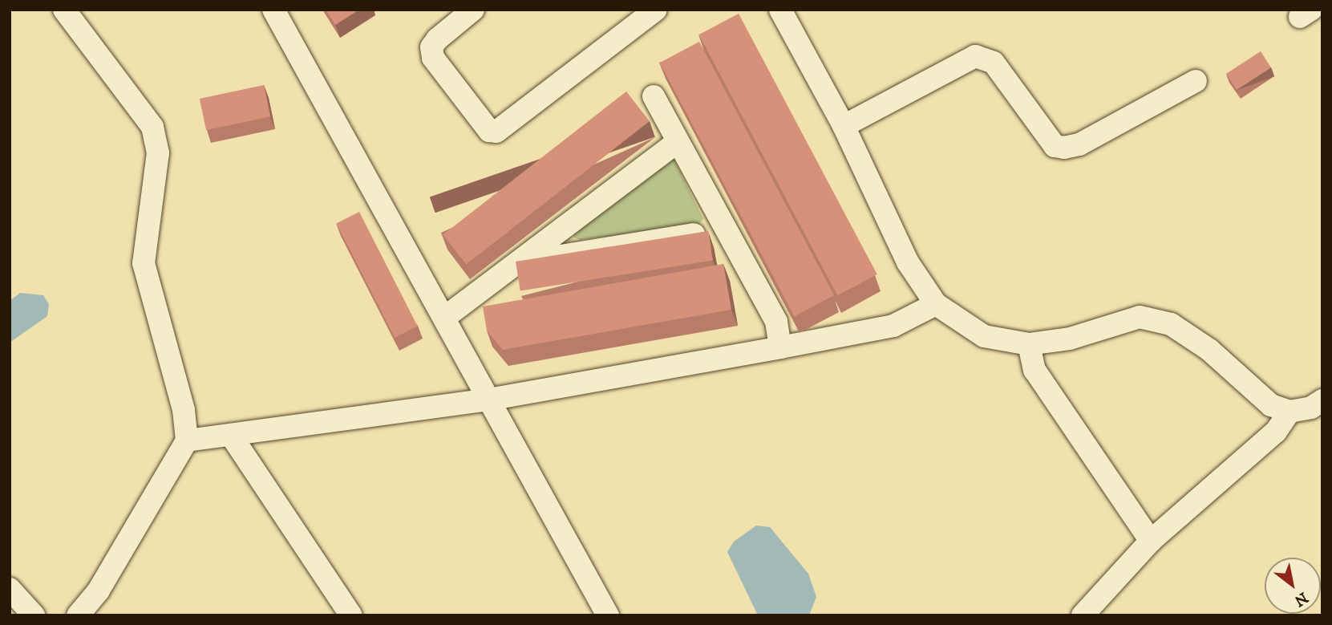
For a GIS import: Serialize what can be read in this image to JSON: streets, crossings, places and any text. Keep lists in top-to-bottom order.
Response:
{
  "north": "bottom right"
}
